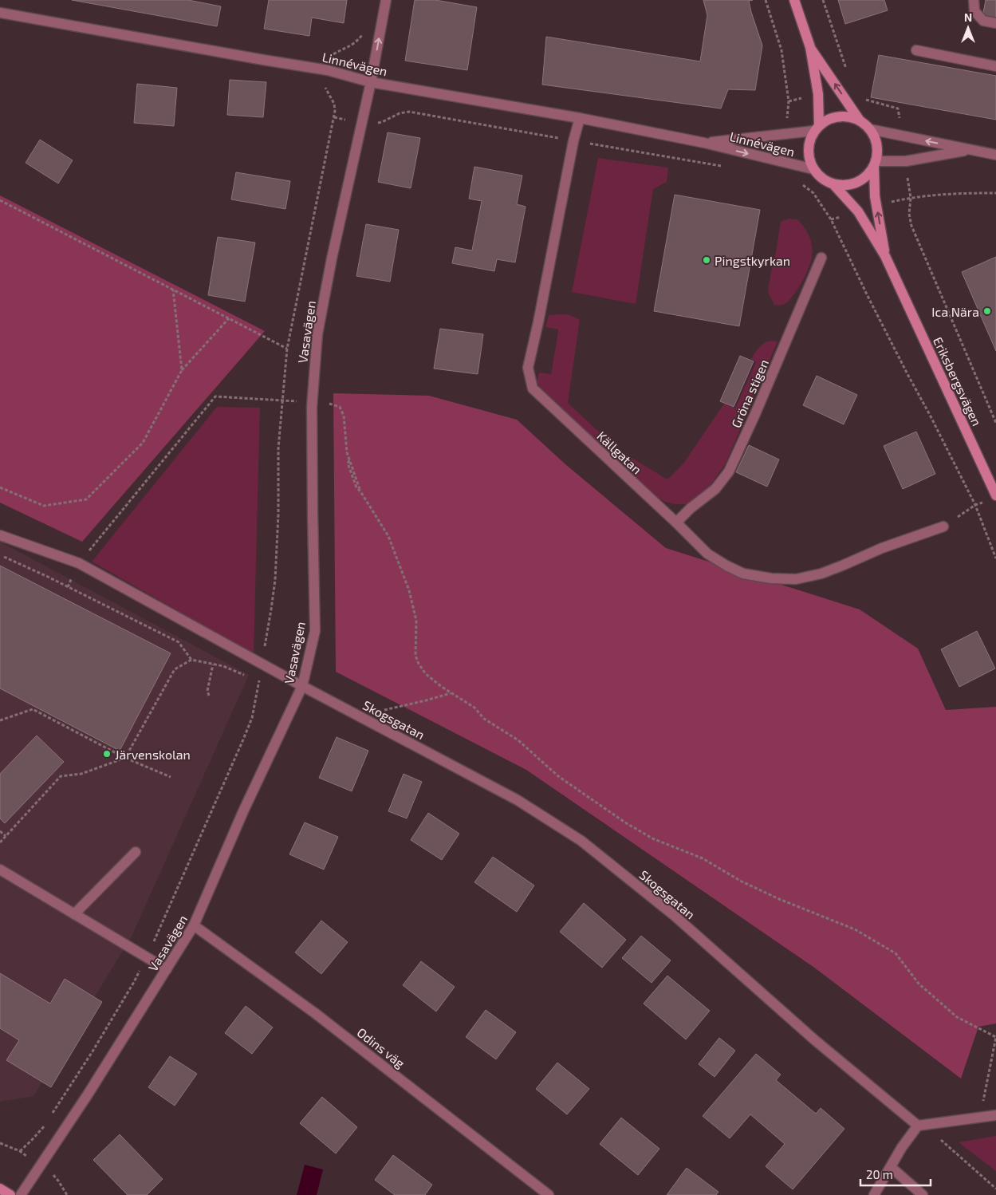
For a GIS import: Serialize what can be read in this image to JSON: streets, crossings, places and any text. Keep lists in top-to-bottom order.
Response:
{
  "streets": {
    "main road": ["Eriksbergsvägen"],
    "street": [
      "Linnévägen",
      "Vasavägen",
      "Gröna stigen",
      "Källgatan",
      "Skogsgatan",
      "Odins väg"
    ]
  },
  "crossings": [
    ["Linnévägen", "Vasavägen"],
    ["Linnévägen", "Eriksbergsvägen"],
    ["Linnévägen", "Källgatan"],
    ["Vasavägen", "Skogsgatan"],
    ["Vasavägen", "Odins väg"],
    ["Gröna stigen", "Källgatan"]
  ],
  "places": ["Pingstkyrkan", "Ica Nära", "Järvenskolan"],
  "scale_bar": "20 m",
  "north": "top"
}
